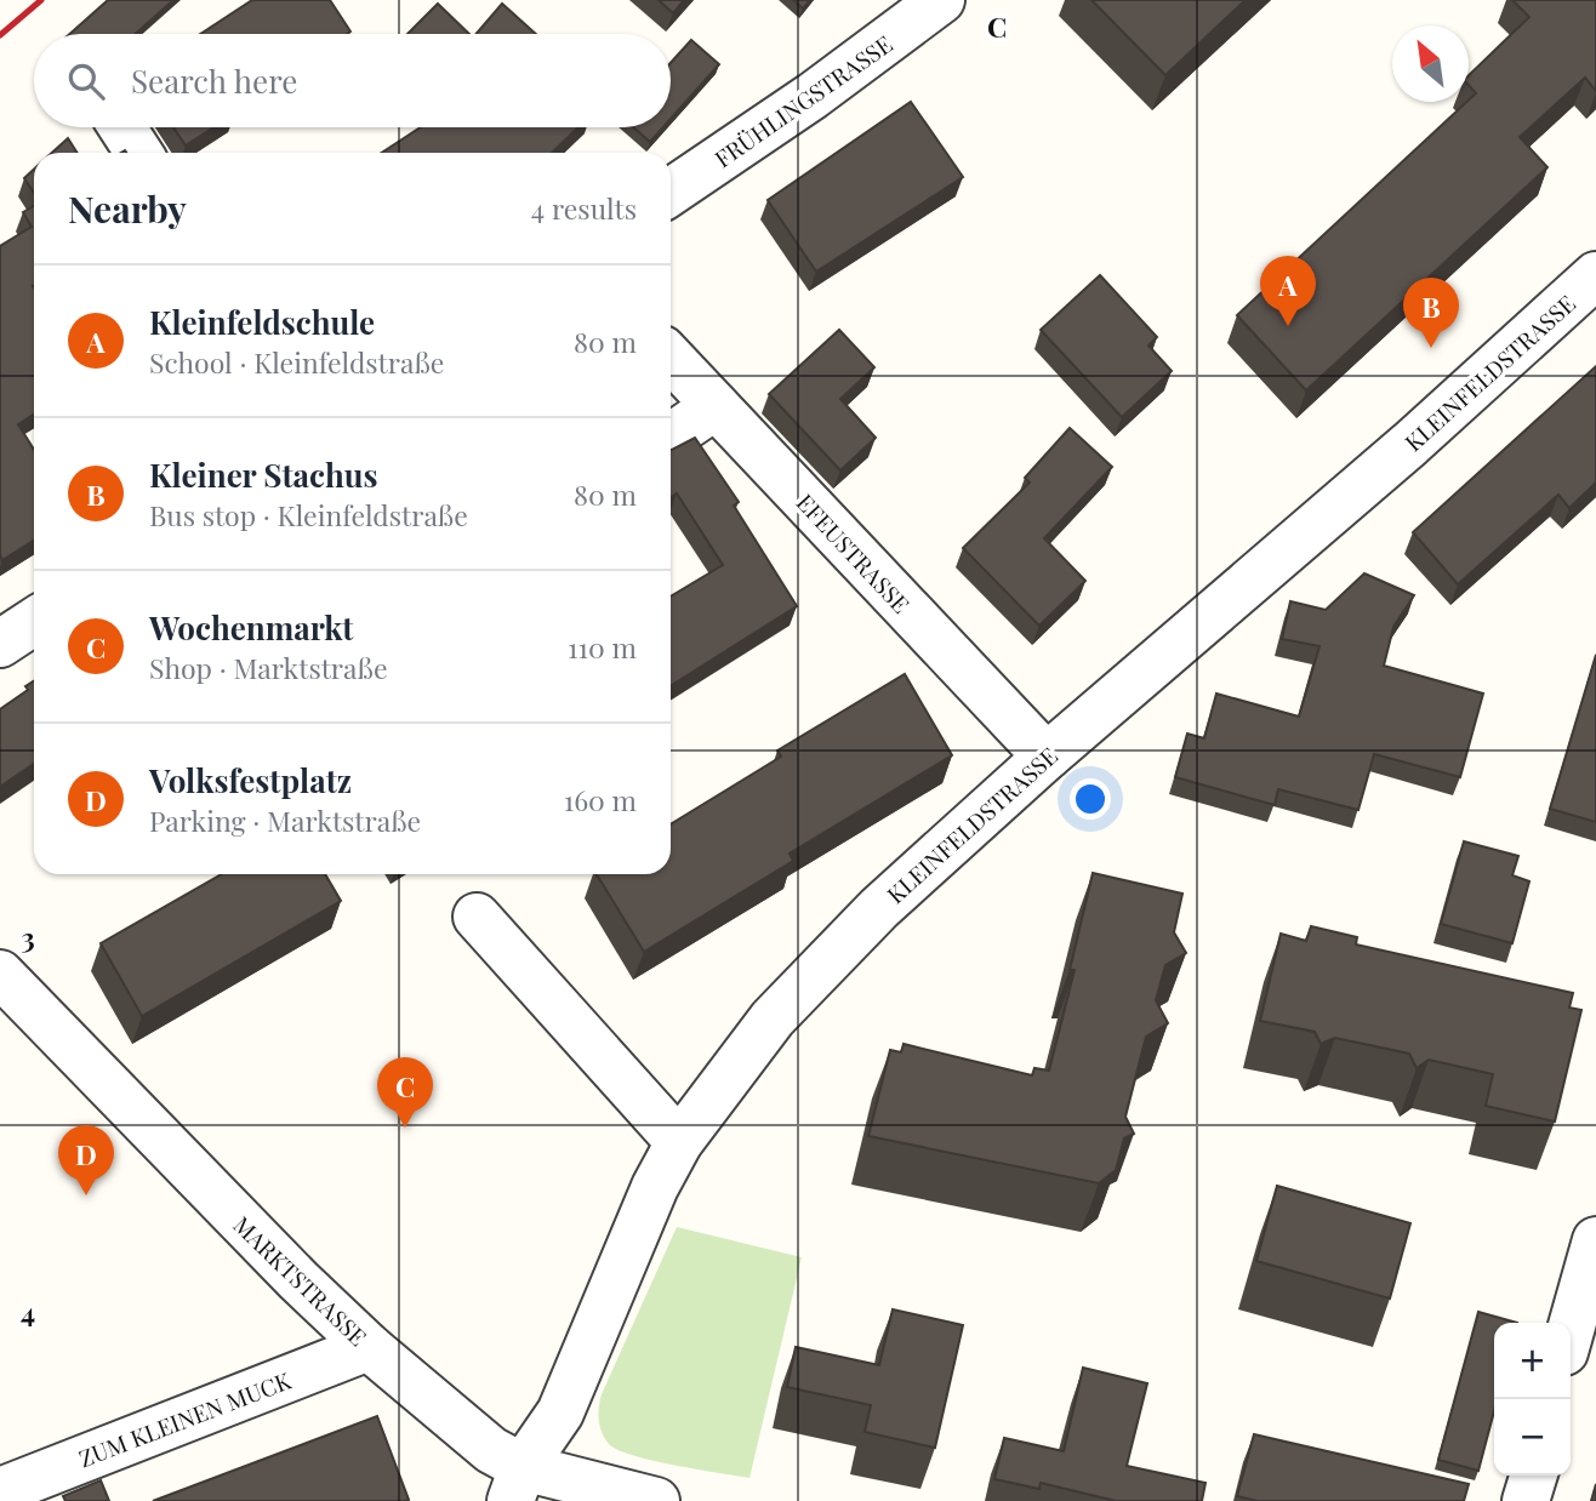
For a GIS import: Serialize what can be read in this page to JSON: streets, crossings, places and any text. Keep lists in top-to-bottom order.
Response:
{
  "streets": {
    "street": [
      "FRÜHLINGSTRASSE",
      "KLEINFELDSTRASSE",
      "EFEUSTRASSE",
      "MARKTSTRASSE",
      "ZUM KLEINEN MUCK"
    ]
  },
  "crossings": [
    ["KLEINFELDSTRASSE", "EFEUSTRASSE"],
    ["KLEINFELDSTRASSE", "MARKTSTRASSE"],
    ["MARKTSTRASSE", "ZUM KLEINEN MUCK"]
  ],
  "north": "top left",
  "page": {
    "search": "Search here",
    "heading": ["Nearby", "4 results"],
    "pins": [
      "A",
      "B",
      "C",
      "D"
    ],
    "list": [
      {
        "mark": "A",
        "name": "Kleinfeldschule",
        "note": "School · Kleinfeldstraße",
        "value": "80 m"
      },
      {
        "mark": "B",
        "name": "Kleiner Stachus",
        "note": "Bus stop · Kleinfeldstraße",
        "value": "80 m"
      },
      {
        "mark": "C",
        "name": "Wochenmarkt",
        "note": "Shop · Marktstraße",
        "value": "110 m"
      },
      {
        "mark": "D",
        "name": "Volksfestplatz",
        "note": "Parking · Marktstraße",
        "value": "160 m"
      }
    ],
    "map_buttons": ["+", "−"]
  },
  "grid": {
    "columns": ["C"],
    "rows": ["3", "4"]
  }
}
